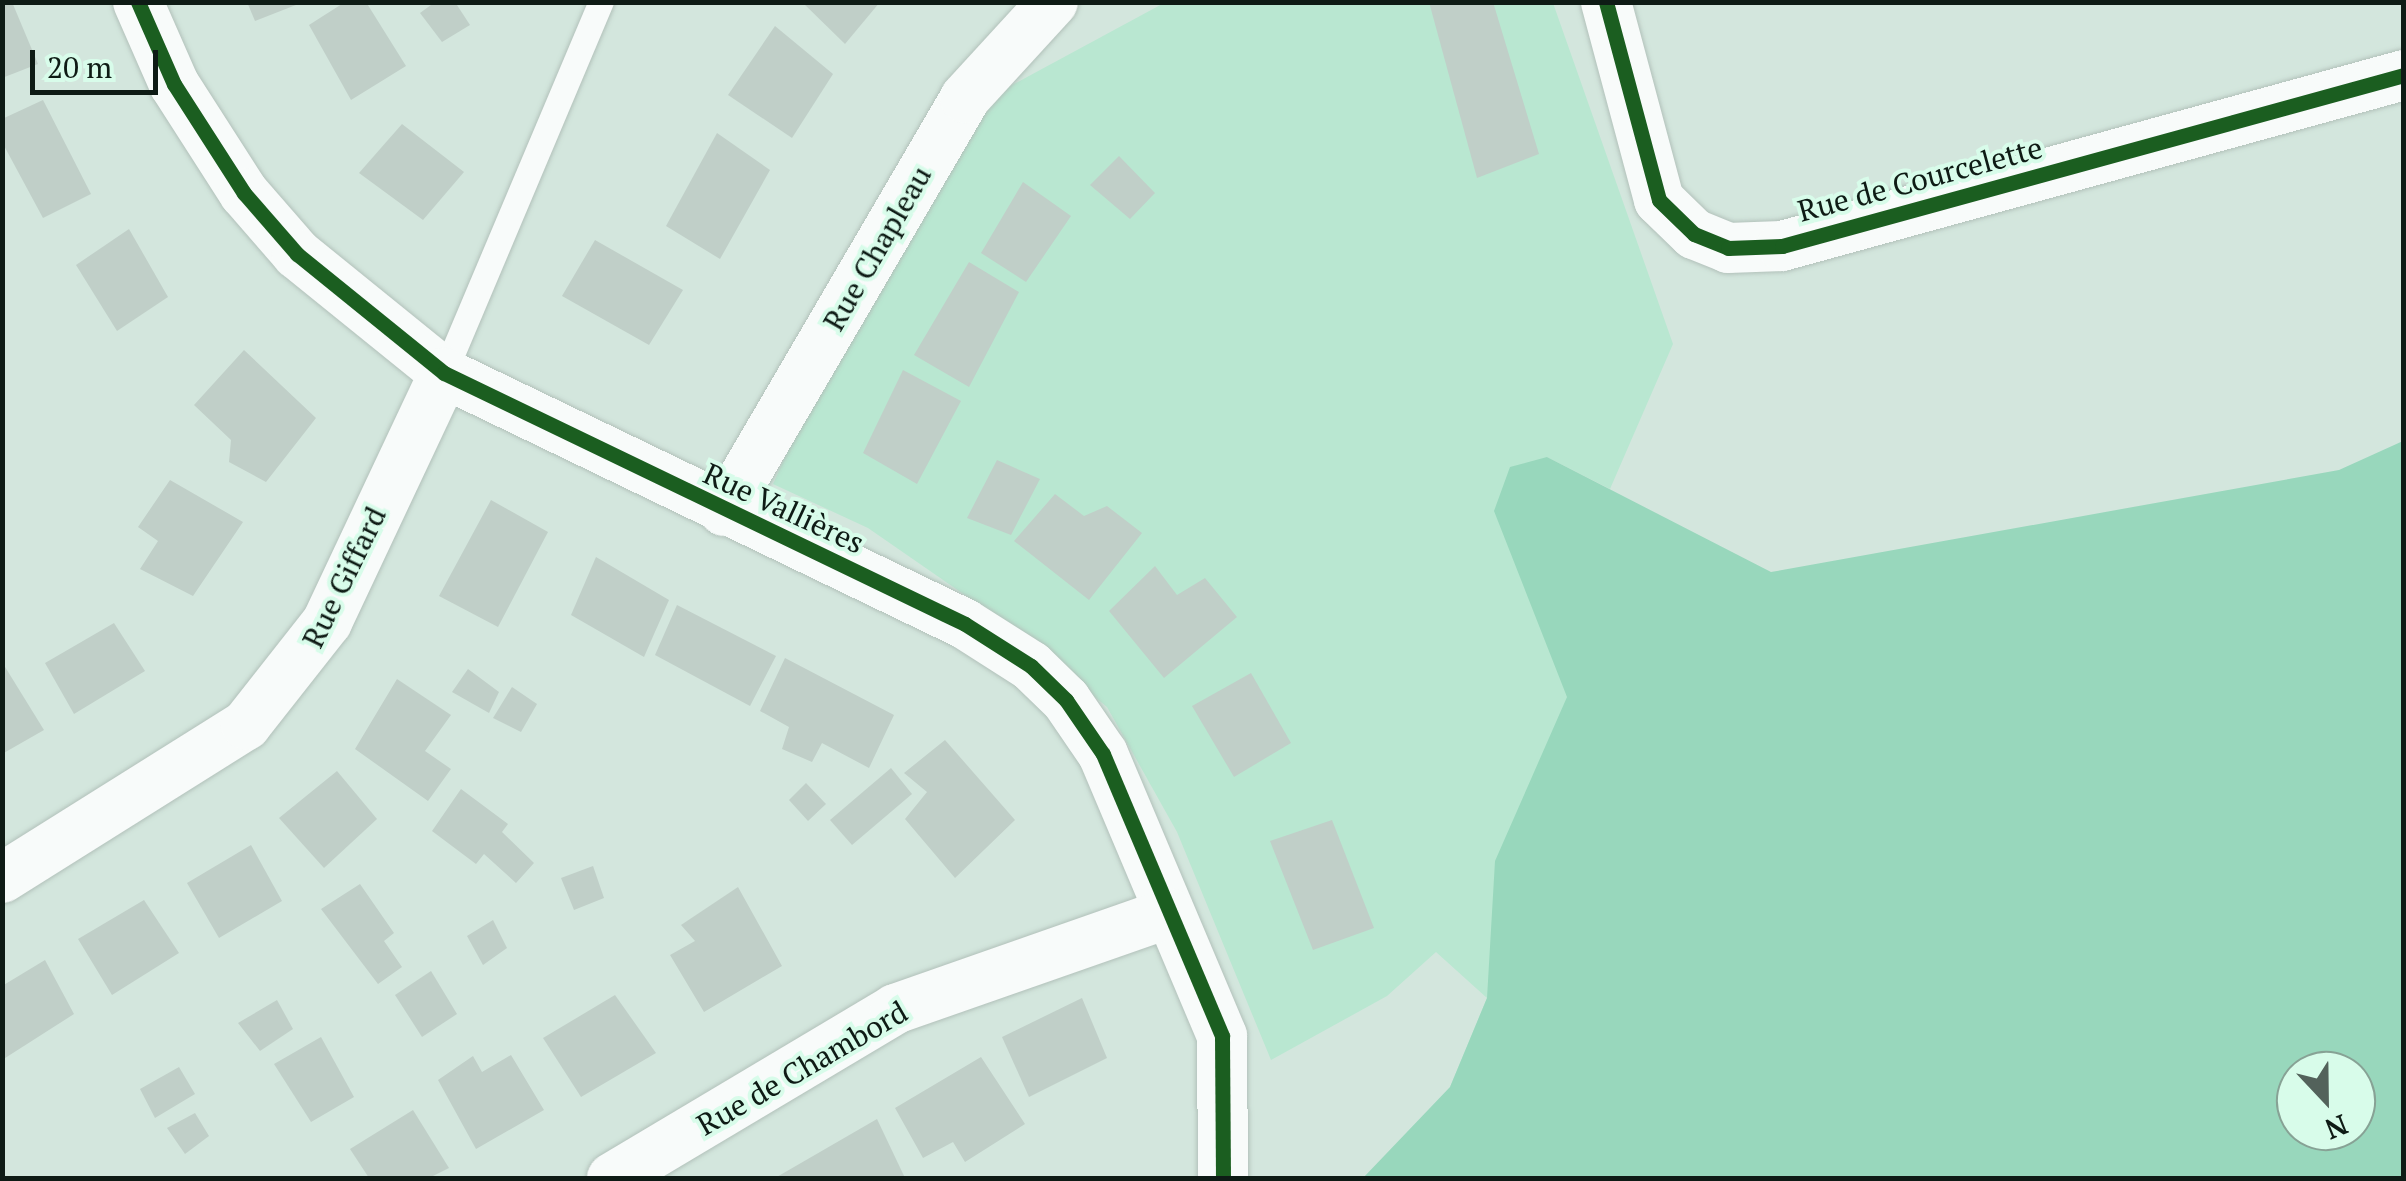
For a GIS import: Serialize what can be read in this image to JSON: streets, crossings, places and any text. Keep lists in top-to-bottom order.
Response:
{
  "streets": {
    "street": [
      "Rue de Courcelette",
      "Rue Chapleau",
      "Rue Vallières",
      "Rue Giffard",
      "Rue de Chambord"
    ]
  },
  "crossings": [
    ["Rue Chapleau", "Rue Vallières"],
    ["Rue Vallières", "Rue Giffard"],
    ["Rue Vallières", "Rue de Chambord"]
  ],
  "scale_bar": "20 m",
  "north": "bottom"
}
